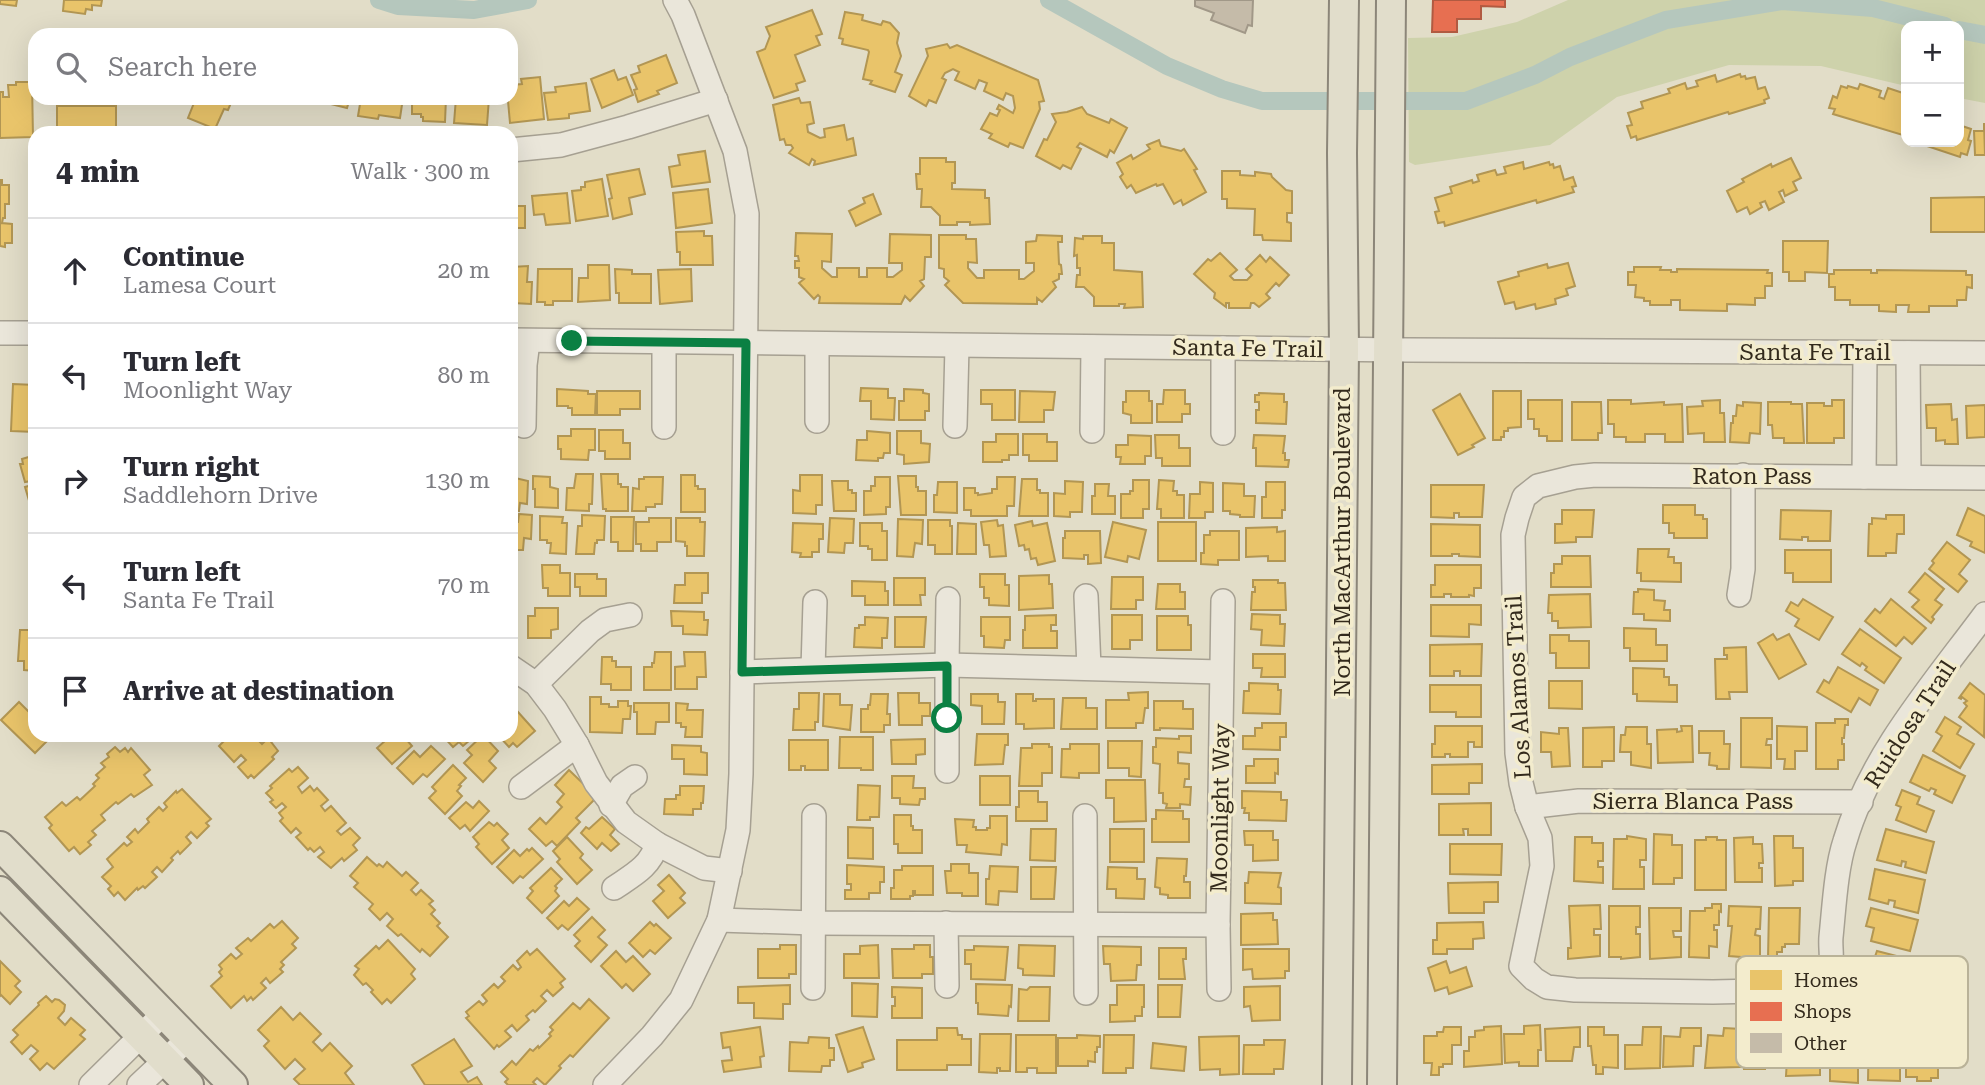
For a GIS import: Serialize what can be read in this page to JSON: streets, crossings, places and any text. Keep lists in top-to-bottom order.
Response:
{
  "streets": {
    "main road": ["North MacArthur Boulevard"],
    "street": [
      "Santa Fe Trail",
      "Raton Pass",
      "Los Alamos Trail",
      "Ruidosa Trail",
      "Sierra Blanca Pass",
      "Moonlight Way"
    ]
  },
  "crossings": [
    ["Santa Fe Trail", "North MacArthur Boulevard"],
    ["Raton Pass", "Los Alamos Trail"],
    ["Los Alamos Trail", "Ruidosa Trail"],
    ["Los Alamos Trail", "Sierra Blanca Pass"],
    ["Ruidosa Trail", "Sierra Blanca Pass"]
  ],
  "legend": ["Homes", "Shops", "Other"],
  "page": {
    "map_buttons": ["+", "−"],
    "search": "Search here",
    "heading": ["4 min", "Walk · 300 m"],
    "list": [
      ["Continue", "Lamesa Court", "20 m"],
      ["Turn left", "Moonlight Way", "80 m"],
      ["Turn right", "Saddlehorn Drive", "130 m"],
      ["Turn left", "Santa Fe Trail", "70 m"],
      "Arrive at destination"
    ]
  }
}
